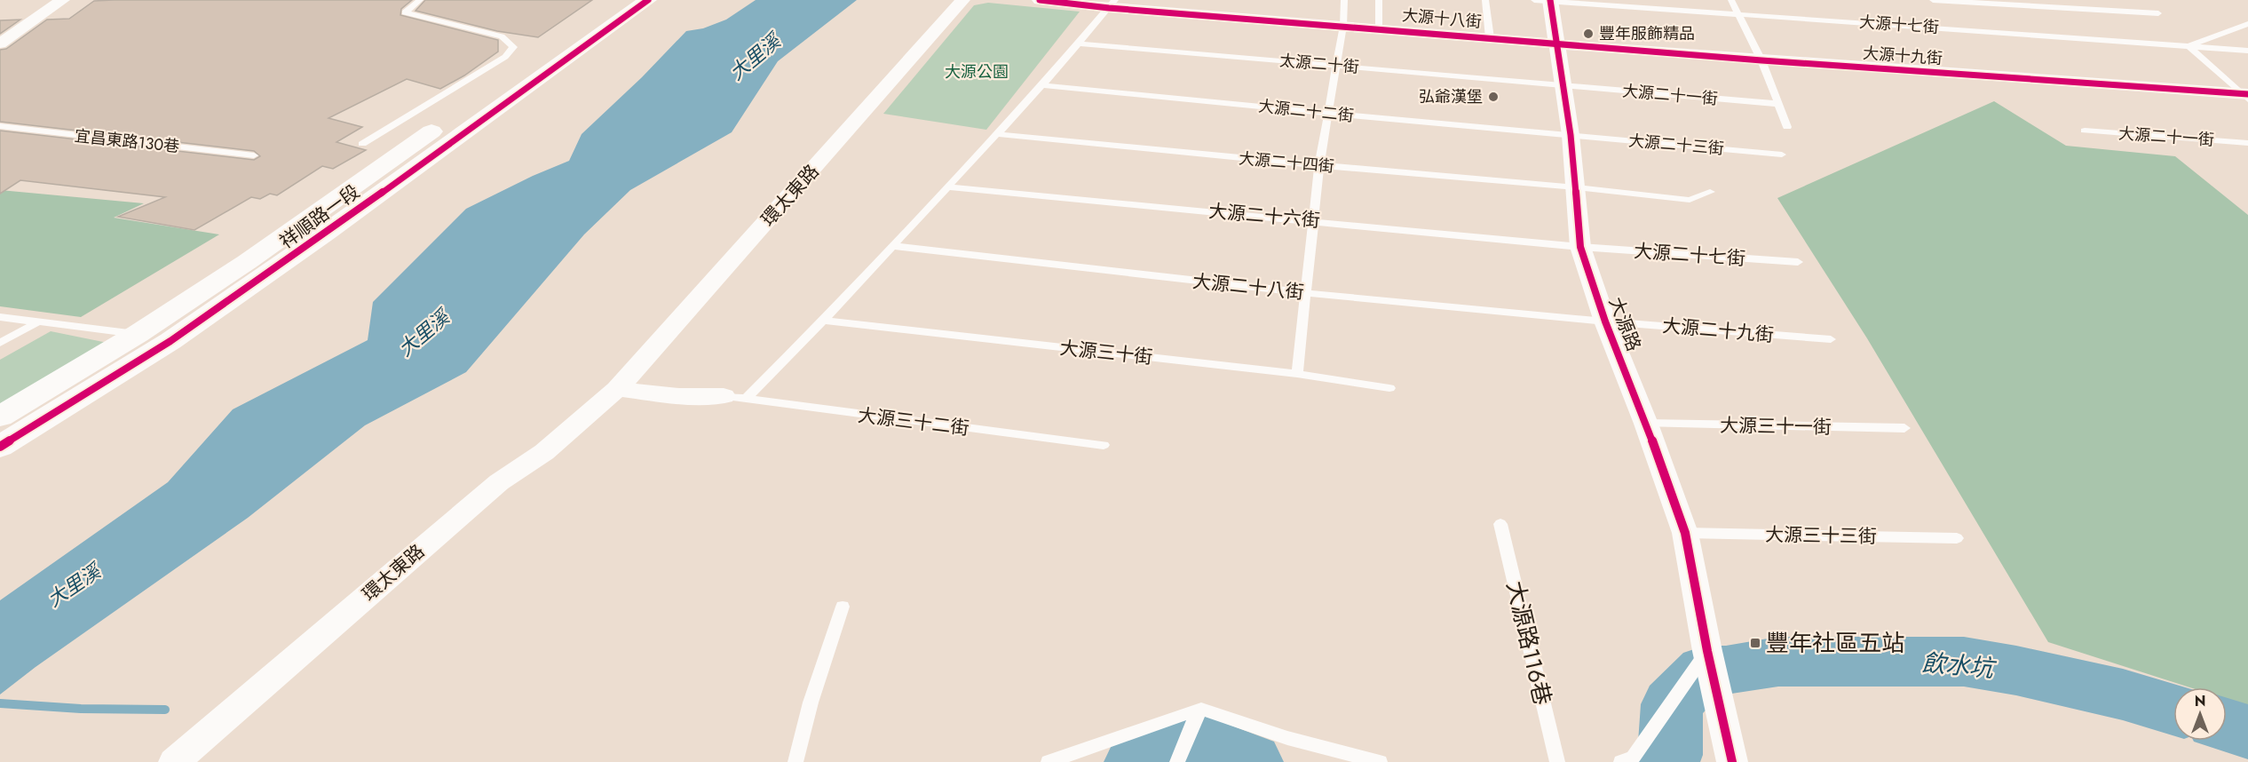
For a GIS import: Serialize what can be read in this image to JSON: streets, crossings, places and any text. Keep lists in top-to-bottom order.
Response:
{
  "streets": {
    "street": [
      "大源十八街",
      "大源十九街",
      "環太東路",
      "祥順路一段",
      "大源路"
    ],
    "lane": [
      "大源十七街",
      "太源二十街",
      "大源二十一街",
      "大源二十二街",
      "宜昌東路130巷",
      "大源二十三街",
      "大源二十四街",
      "大源二十六街",
      "大源二十七街",
      "大源二十八街",
      "大源二十九街",
      "大源三十街",
      "大源三十二街",
      "大源三十一街",
      "大源三十三街",
      "大源路116巷"
    ]
  },
  "crossings": [
    ["大源十八街", "大源十九街"],
    ["大源十八街", "大源路"],
    ["大源十七街", "大源路"],
    ["大源十九街", "大源路"],
    ["太源二十街", "大源二十一街"],
    ["太源二十街", "大源路"],
    ["大源二十一街", "大源路"],
    ["大源二十二街", "大源二十三街"],
    ["大源二十二街", "大源路"],
    ["大源二十三街", "大源路"],
    ["大源二十四街", "大源路"],
    ["大源二十六街", "大源二十七街"],
    ["大源二十六街", "大源路"],
    ["大源二十七街", "大源路"],
    ["大源二十八街", "大源路"],
    ["大源二十八街", "大源二十九街"],
    ["大源路", "大源二十九街"],
    ["大源路", "大源三十一街"],
    ["大源路", "大源三十三街"]
  ],
  "water": ["大里溪", "飲水坑"],
  "parks": ["大源公園"],
  "places": {
    "other": ["豐年服飾精品", "弘爺漢堡"],
    "transit": ["豐年社區五站"]
  },
  "north": "top"
}
